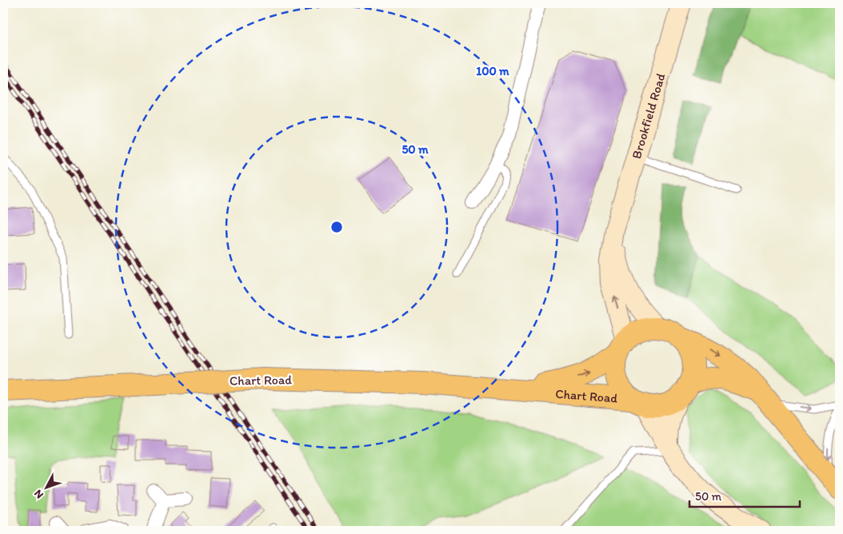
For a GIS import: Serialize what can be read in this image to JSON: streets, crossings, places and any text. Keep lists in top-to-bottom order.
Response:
{
  "streets": {
    "main road": ["Brookfield Road", "Chart Road"]
  },
  "crossings": [
    ["Brookfield Road", "Chart Road"]
  ],
  "scale_bar": "50 m",
  "north": "bottom left",
  "rings": ["100 m", "50 m"]
}
